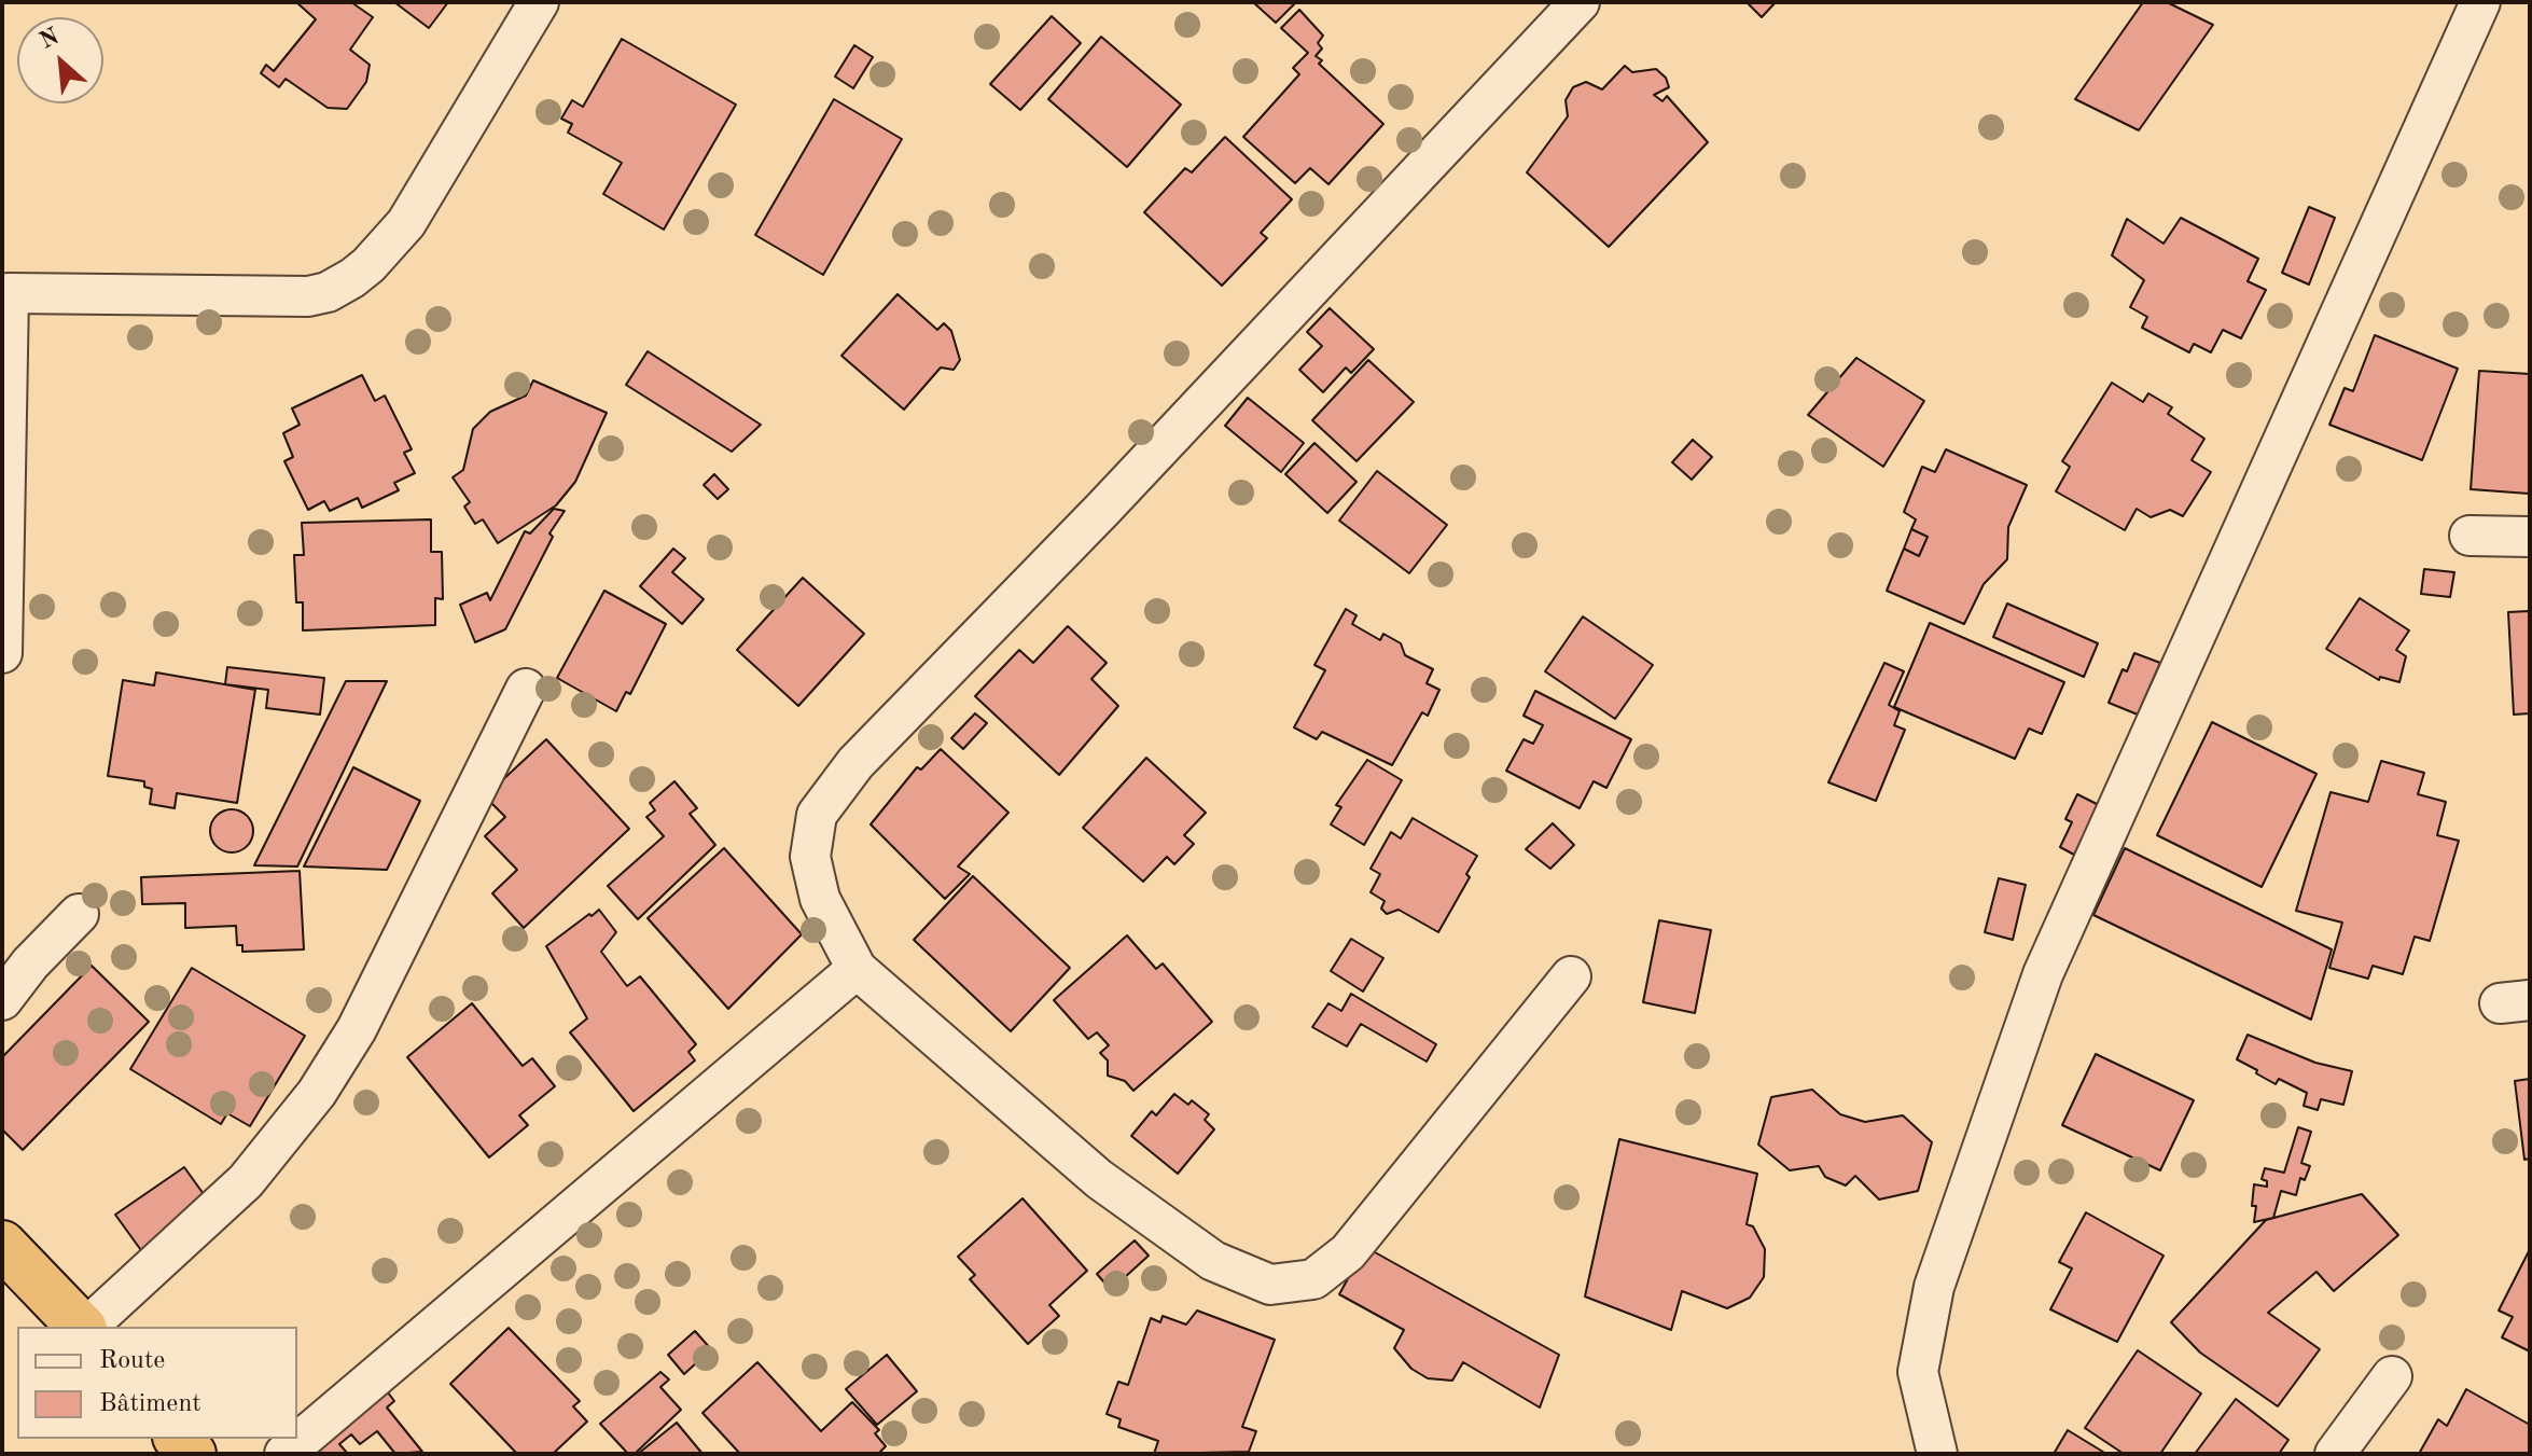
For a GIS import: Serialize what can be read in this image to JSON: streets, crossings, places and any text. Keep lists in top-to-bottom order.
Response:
{
  "legend": ["Route", "Bâtiment"],
  "north": "top left"
}
